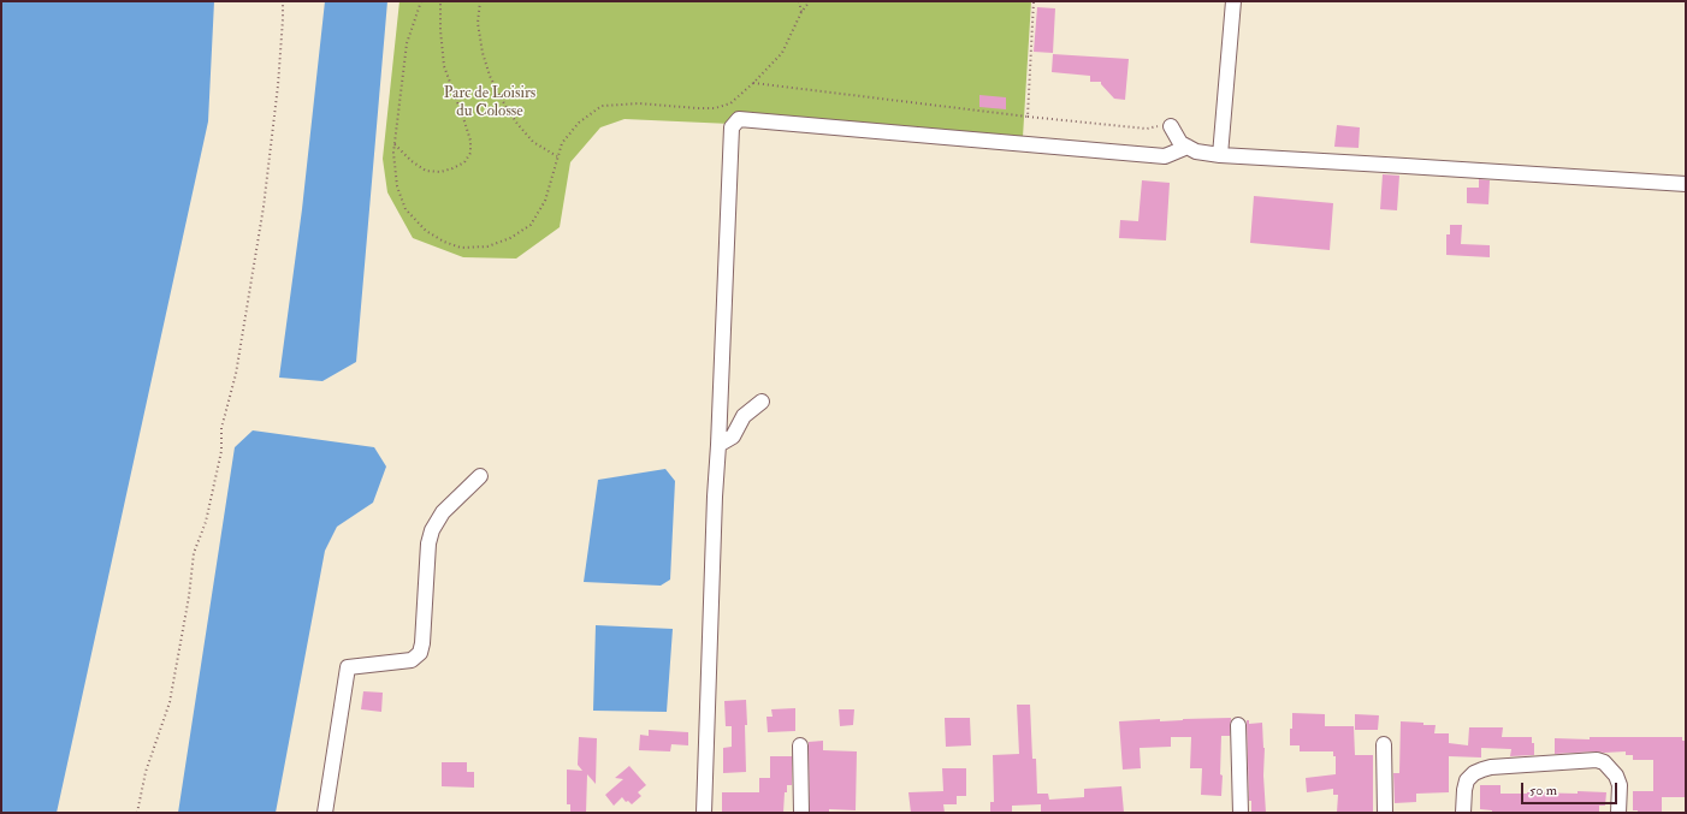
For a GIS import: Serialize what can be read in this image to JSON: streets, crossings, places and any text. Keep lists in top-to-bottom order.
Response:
{
  "parks": ["Parc de Loisirs du Colosse"],
  "scale_bar": "50 m"
}
